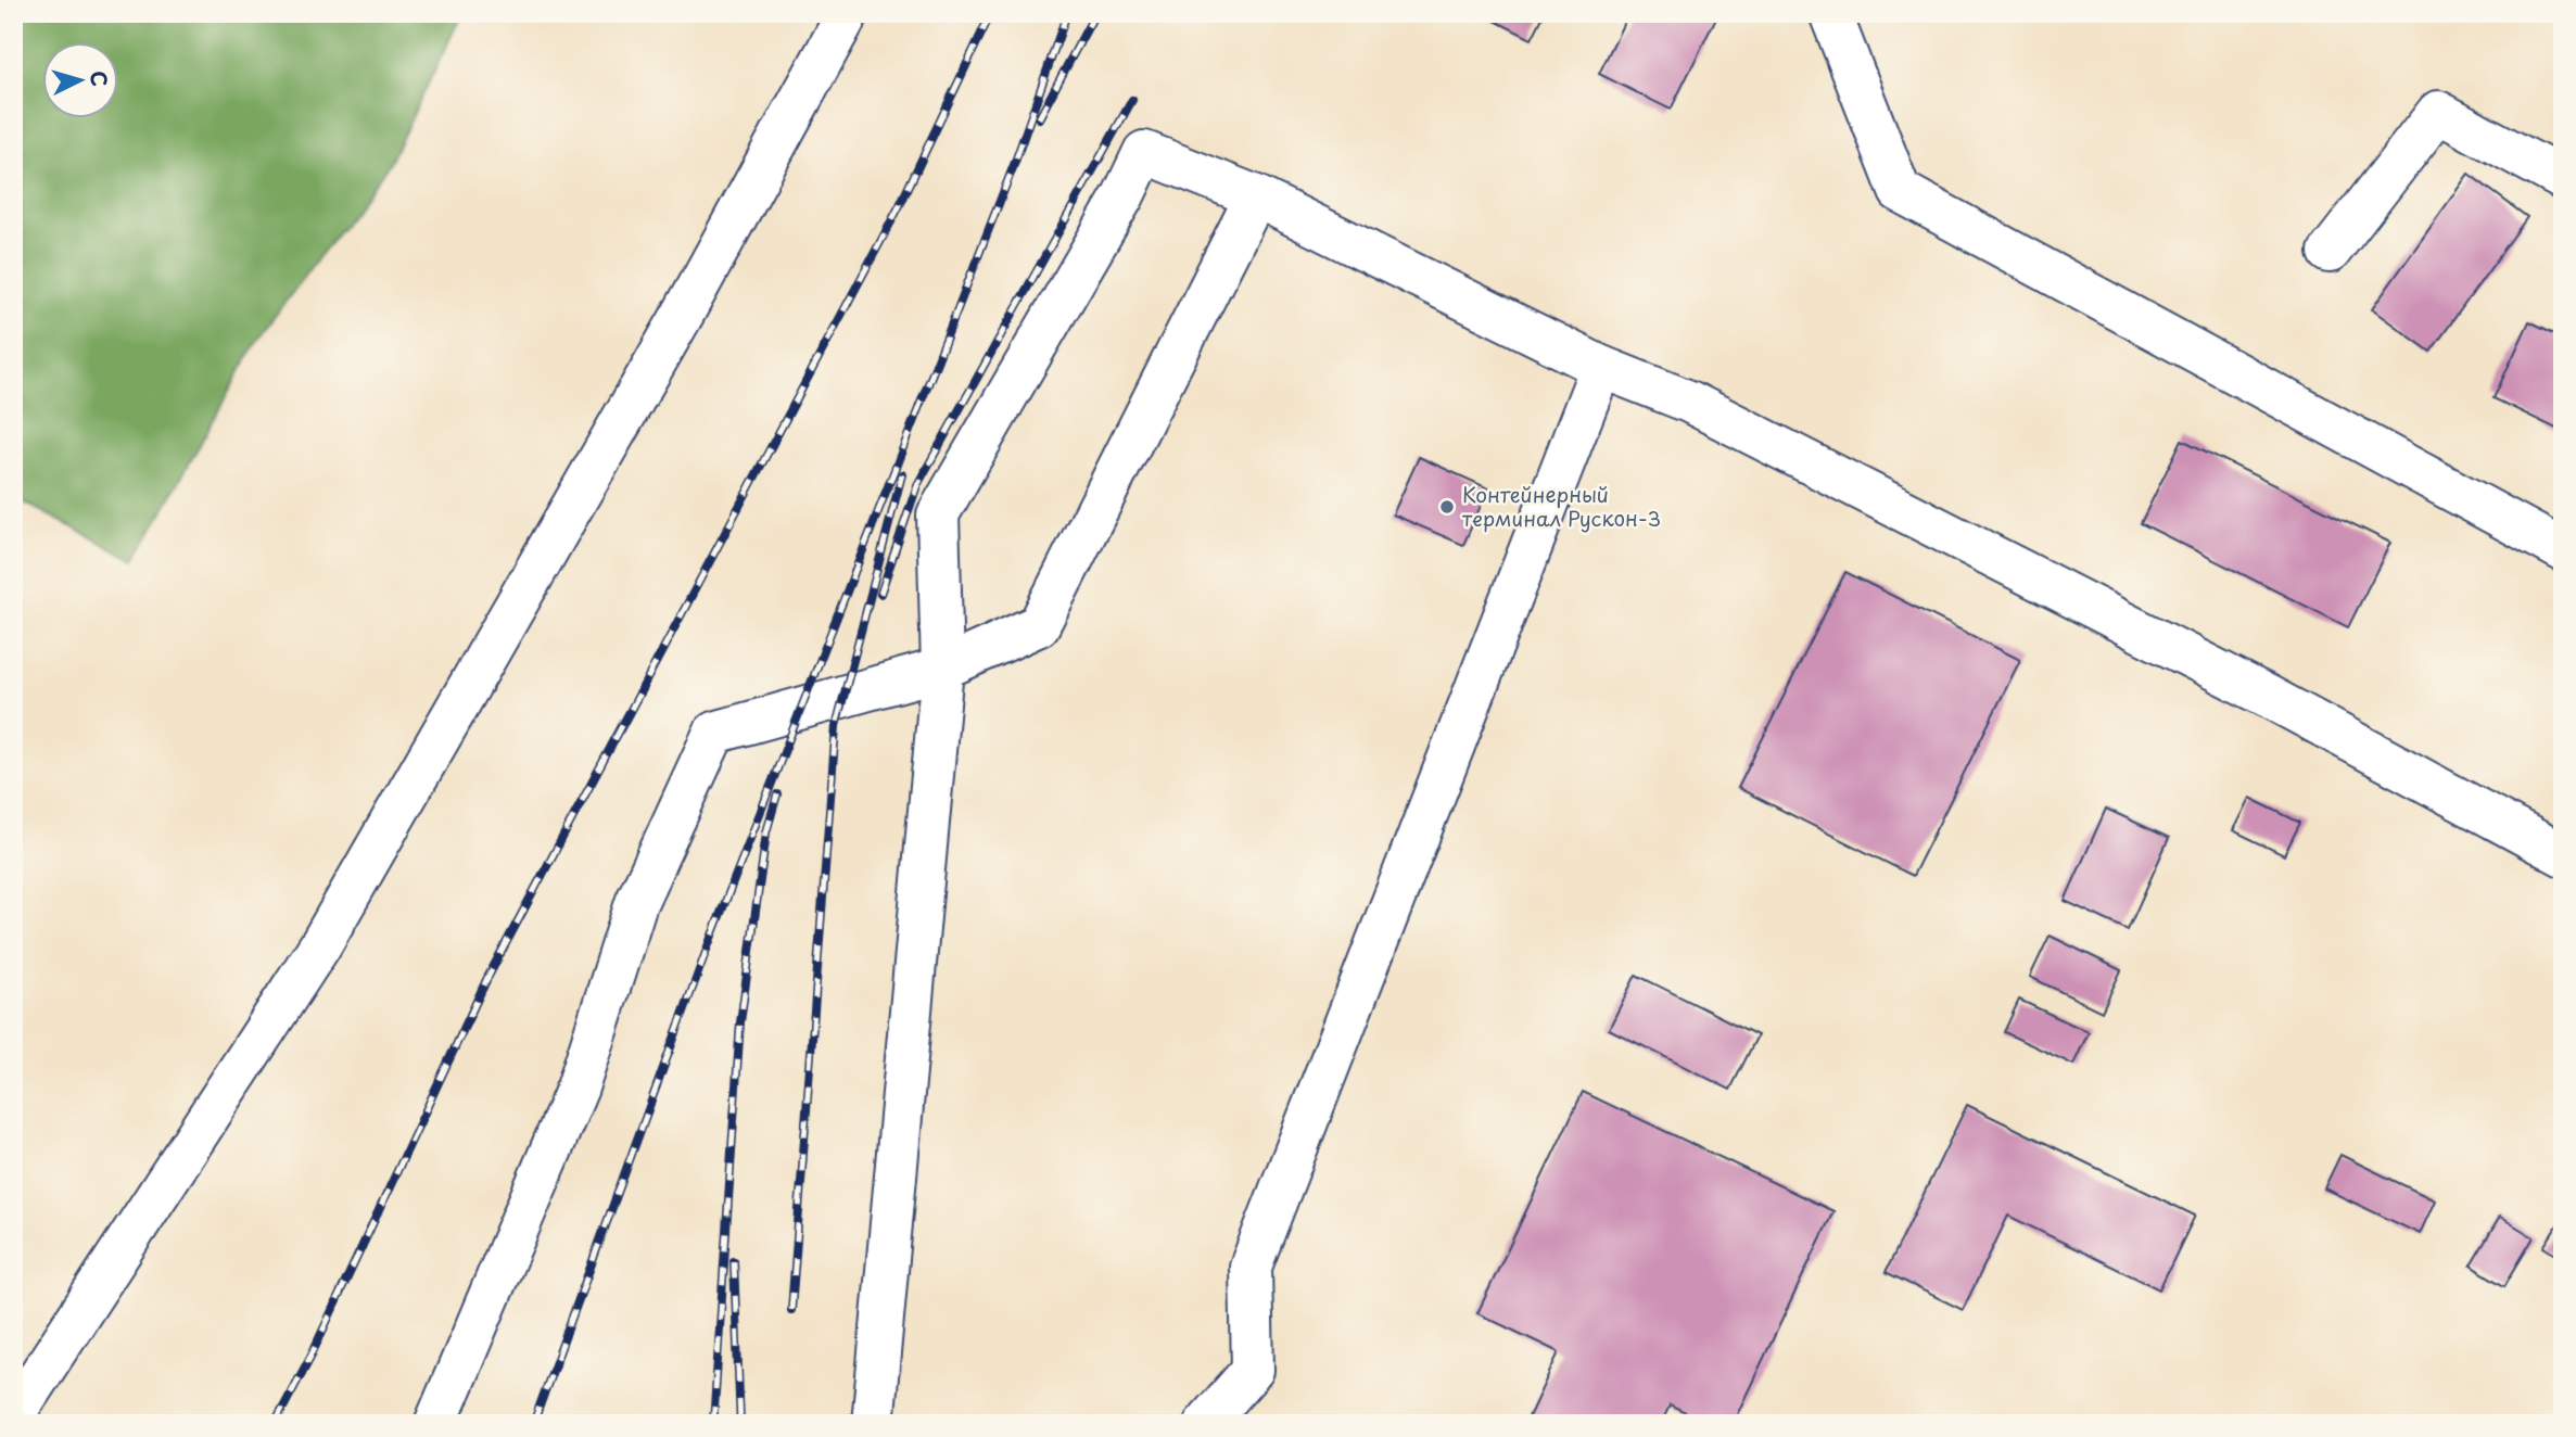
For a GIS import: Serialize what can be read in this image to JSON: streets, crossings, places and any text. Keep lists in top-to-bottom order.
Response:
{
  "places": ["Контейнерный терминал Рускон-3"],
  "north": "right"
}
